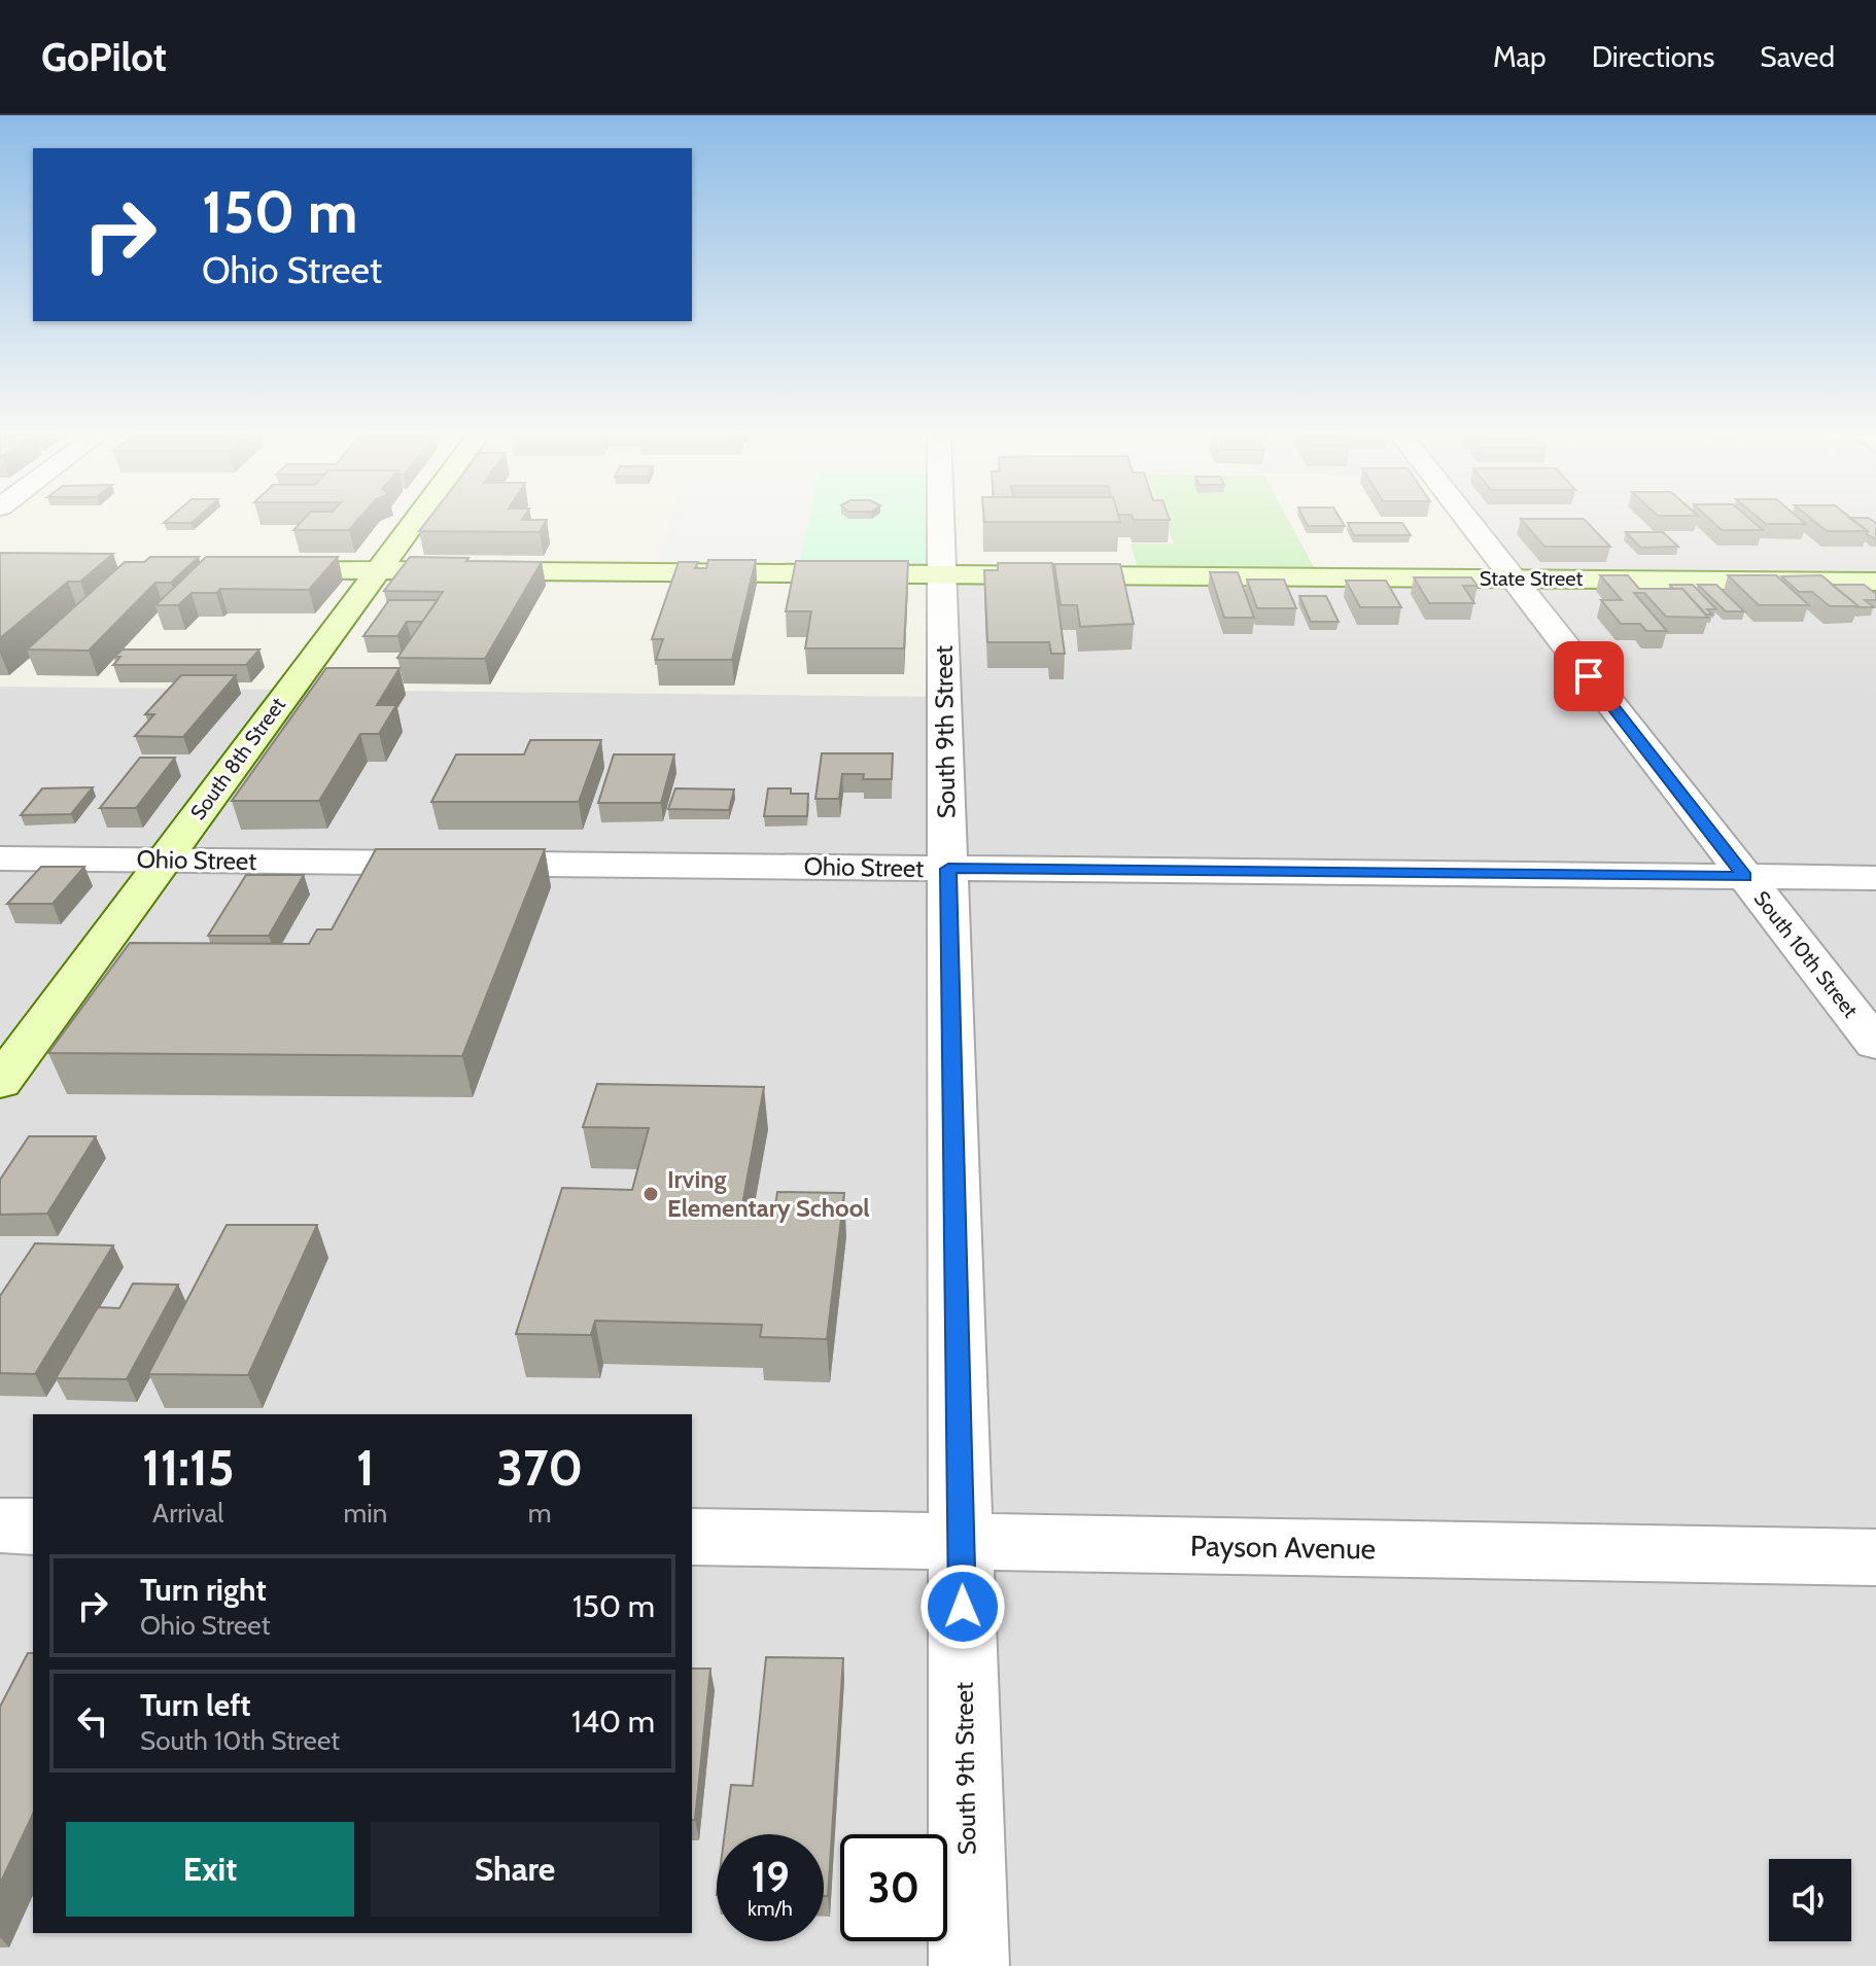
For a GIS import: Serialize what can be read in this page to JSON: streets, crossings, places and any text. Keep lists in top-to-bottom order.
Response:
{
  "streets": {
    "street": [
      "State Street",
      "South 9th Street",
      "South 8th Street",
      "Ohio Street",
      "South 10th Street",
      "Payson Avenue"
    ]
  },
  "crossings": [
    ["State Street", "South 9th Street"],
    ["State Street", "South 8th Street"],
    ["State Street", "South 10th Street"],
    ["South 9th Street", "Ohio Street"],
    ["South 9th Street", "Payson Avenue"],
    ["South 8th Street", "Ohio Street"],
    ["Ohio Street", "South 10th Street"]
  ],
  "places": ["Irving Elementary School"],
  "page": {
    "header": "GoPilot",
    "nav": ["Map", "Directions", "Saved"],
    "turn": ["150 m", "Ohio Street"],
    "eta": [
      "11:15",
      "Arrival",
      "1",
      "min",
      "370",
      "m"
    ],
    "list": [
      {
        "name": "Turn right",
        "note": "Ohio Street",
        "value": "150 m"
      },
      {
        "name": "Turn left",
        "note": "South 10th Street",
        "value": "140 m"
      }
    ],
    "buttons": ["Exit", "Share"],
    "speed": "19 km/h",
    "limit": "30"
  }
}
